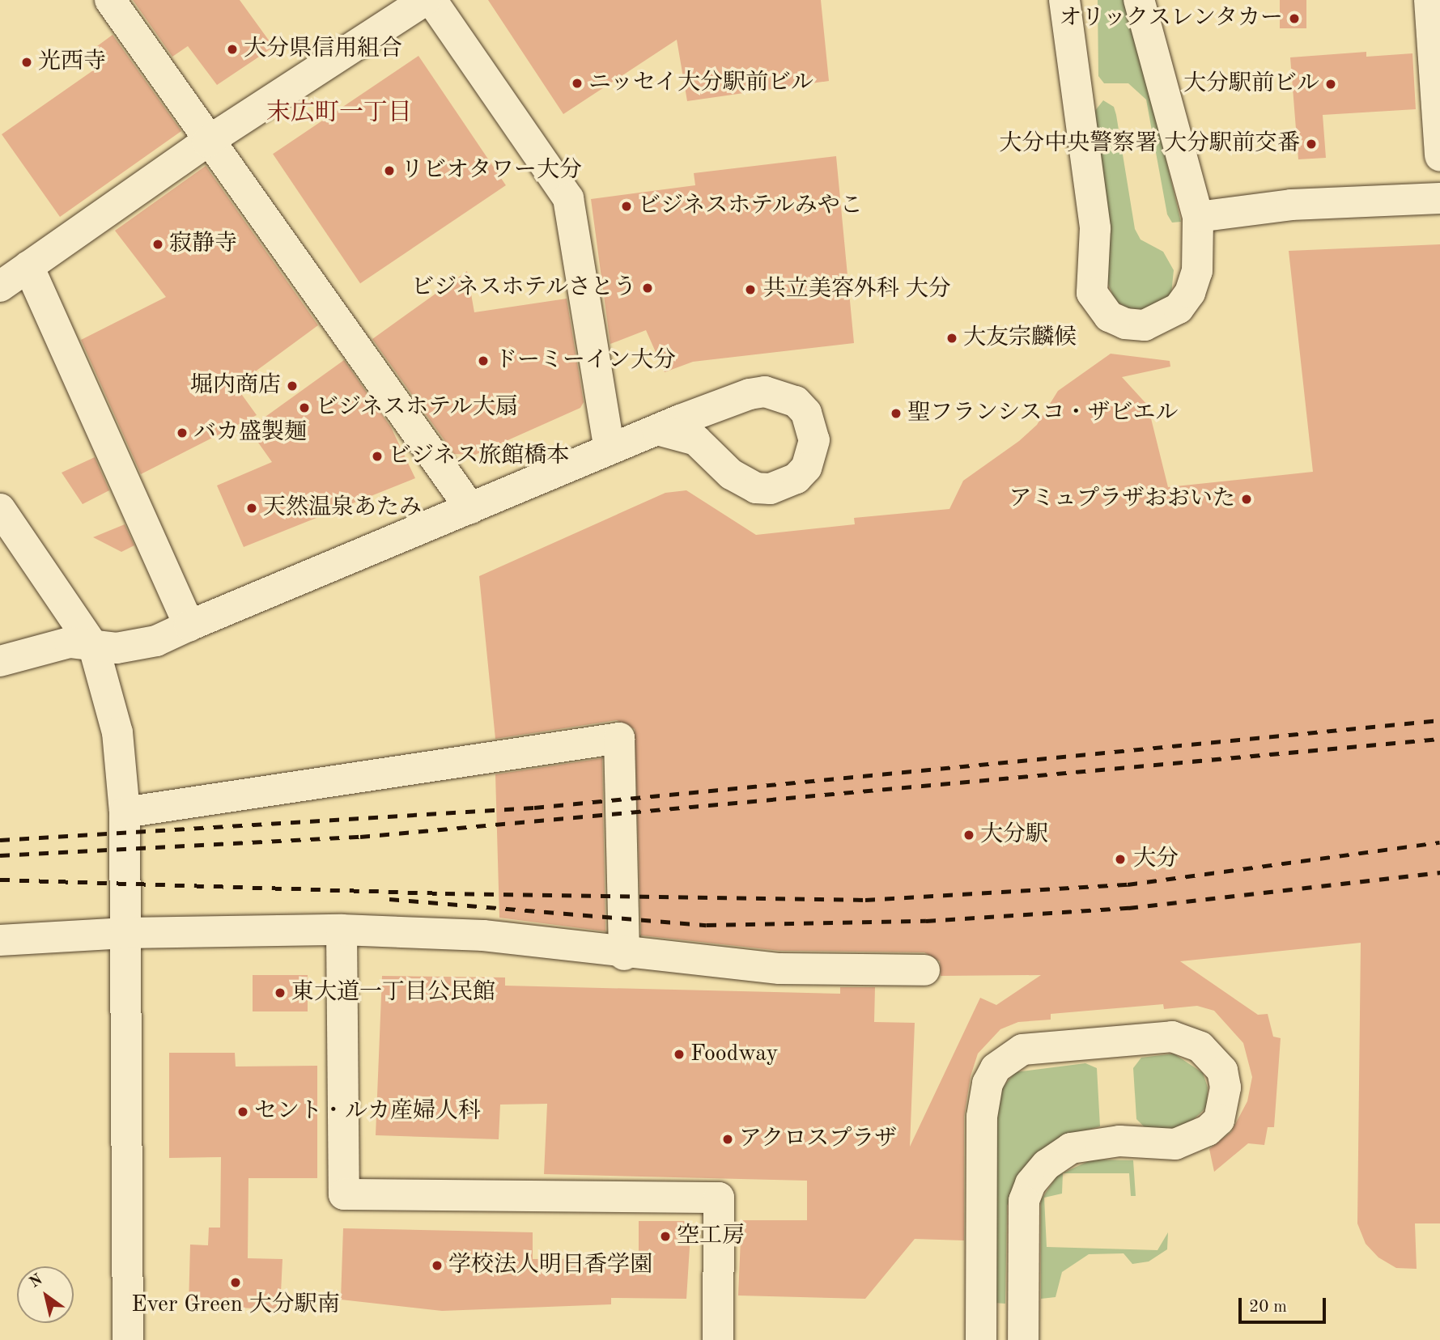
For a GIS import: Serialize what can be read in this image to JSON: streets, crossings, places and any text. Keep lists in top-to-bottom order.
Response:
{
  "districts": ["末広町一丁目"],
  "places": [
    "オリックスレンタカー",
    "大分県信用組合",
    "光西寺",
    "ニッセイ大分駅前ビル",
    "大分駅前ビル",
    "大分中央警察署 大分駅前交番",
    "リビオタワー大分",
    "ビジネスホテルみやこ",
    "寂静寺",
    "ビジネスホテルさとう",
    "共立美容外科 大分",
    "大友宗麟候",
    "ドーミーイン大分",
    "堀内商店",
    "ビジネスホテル大扇",
    "聖フランシスコ・ザビエル",
    "バカ盛製麺",
    "ビジネス旅館橋本",
    "アミュプラザおおいた",
    "天然温泉あたみ",
    "大分駅",
    "大分",
    "東大道一丁目公民館",
    "Foodway",
    "セント・ルカ産婦人科",
    "アクロスプラザ",
    "空工房",
    "学校法人明日香学園",
    "Ever Green 大分駅南"
  ],
  "scale_bar": "20 m",
  "north": "top left"
}
